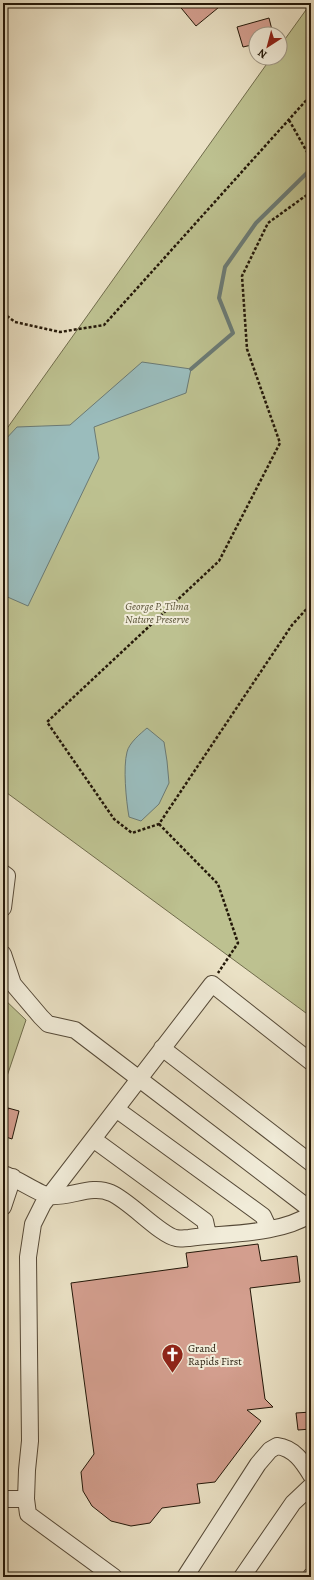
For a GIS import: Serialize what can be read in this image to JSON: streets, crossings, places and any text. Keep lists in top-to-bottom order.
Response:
{
  "parks": ["George P. Tilma Nature Preserve"],
  "places": {
    "church": ["Grand Rapids First"]
  },
  "north": "bottom left"
}
